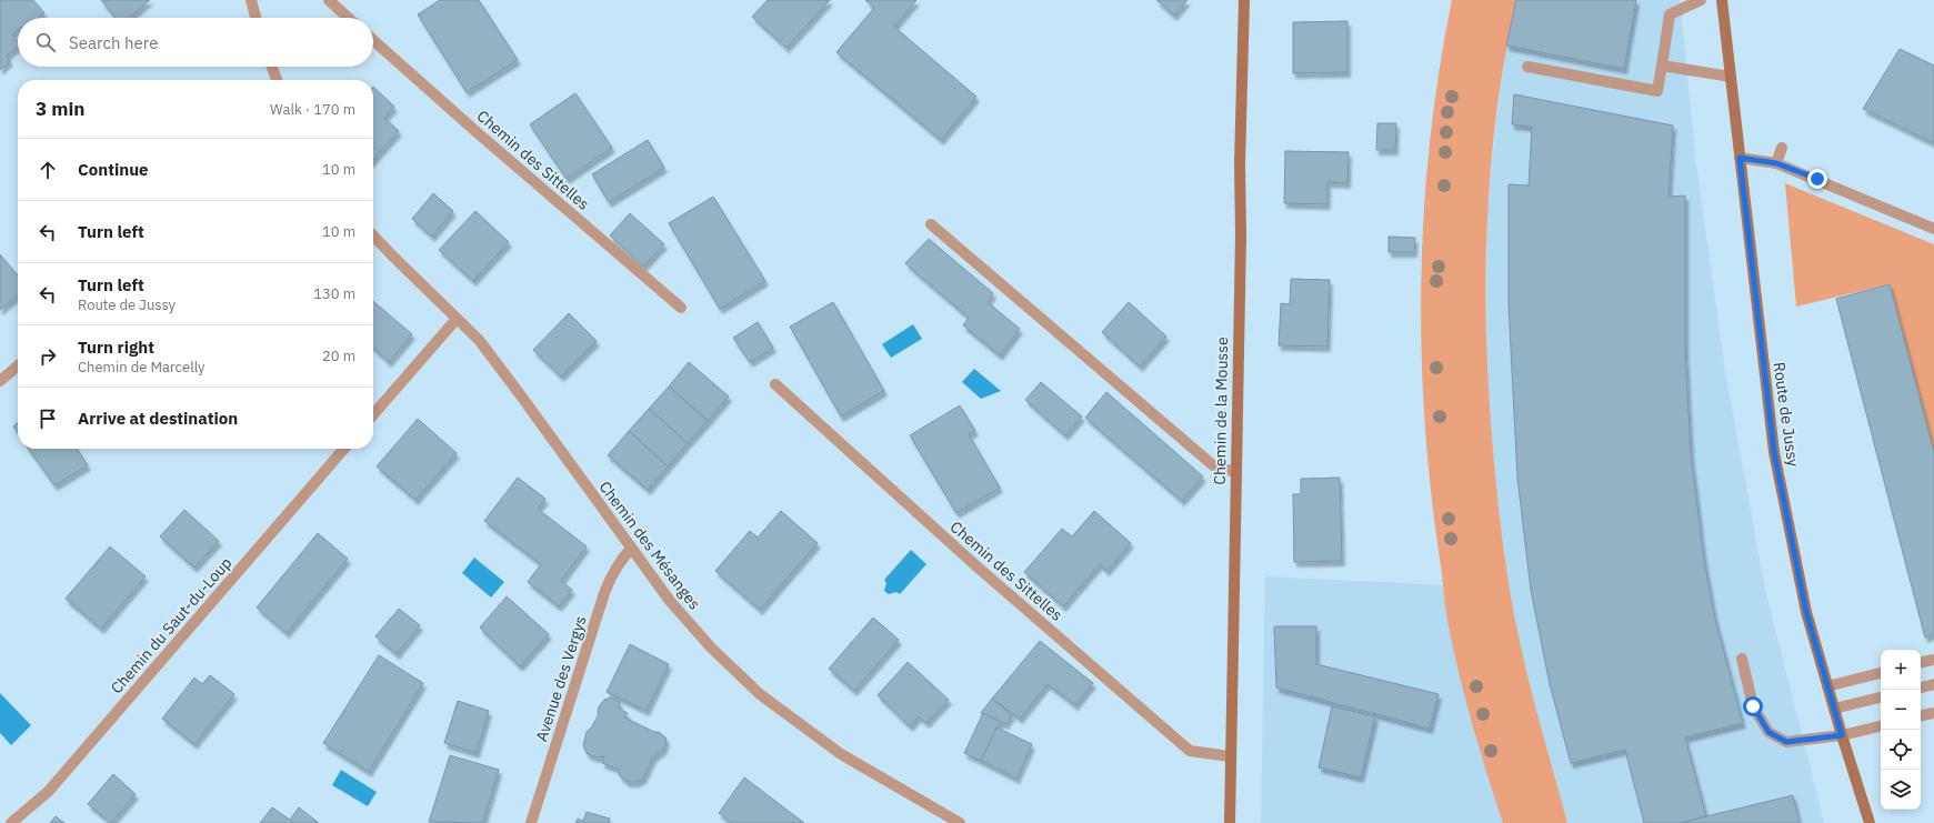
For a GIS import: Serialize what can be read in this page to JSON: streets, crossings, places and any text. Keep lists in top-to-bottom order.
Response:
{
  "streets": {
    "street": [
      "Chemin des Sittelles",
      "Chemin de la Mousse",
      "Route de Jussy",
      "Chemin des Mésanges",
      "Chemin du Saut-du-Loup",
      "Avenue des Vergys"
    ]
  },
  "crossings": [
    ["Chemin des Sittelles", "Chemin de la Mousse"],
    ["Chemin des Mésanges", "Avenue des Vergys"]
  ],
  "page": {
    "search": "Search here",
    "heading": ["3 min", "Walk · 170 m"],
    "list": [
      ["Continue", "10 m"],
      ["Turn left", "10 m"],
      ["Turn left", "Route de Jussy", "130 m"],
      ["Turn right", "Chemin de Marcelly", "20 m"],
      "Arrive at destination"
    ],
    "map_buttons": ["+", "−"]
  }
}
